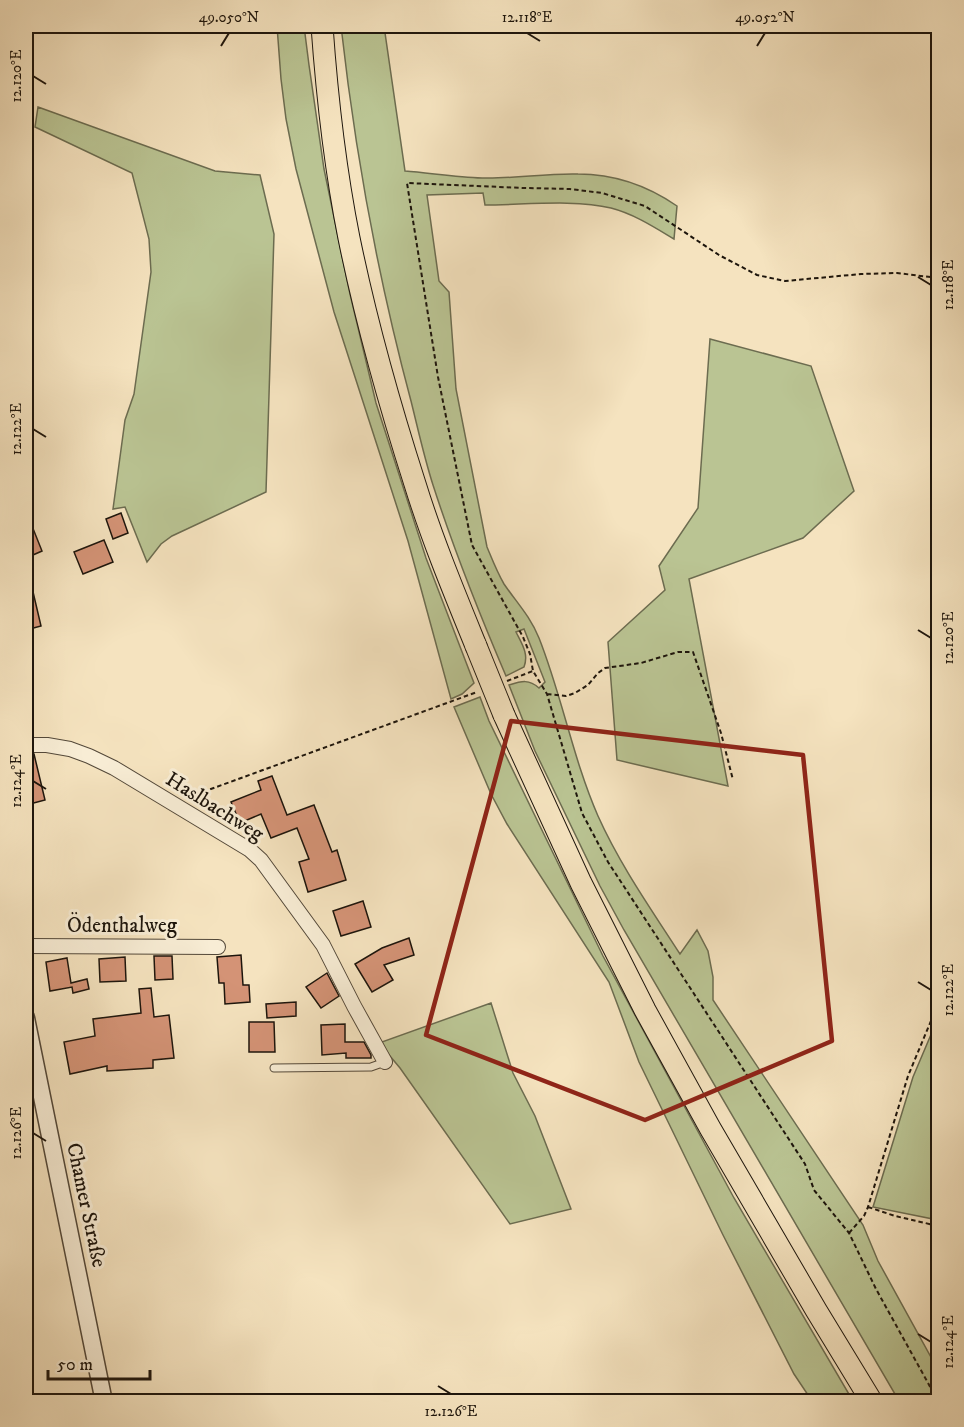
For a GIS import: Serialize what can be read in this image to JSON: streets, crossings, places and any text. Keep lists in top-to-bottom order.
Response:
{
  "streets": {
    "street": ["Haslbachweg", "Ödenthalweg", "Chamer Straße"]
  },
  "scale_bar": "50 m",
  "coordinates": [
    "49.050°N",
    "12.118°E",
    "49.052°N",
    "12.120°E",
    "12.122°E",
    "12.124°E",
    "12.126°E"
  ]
}
